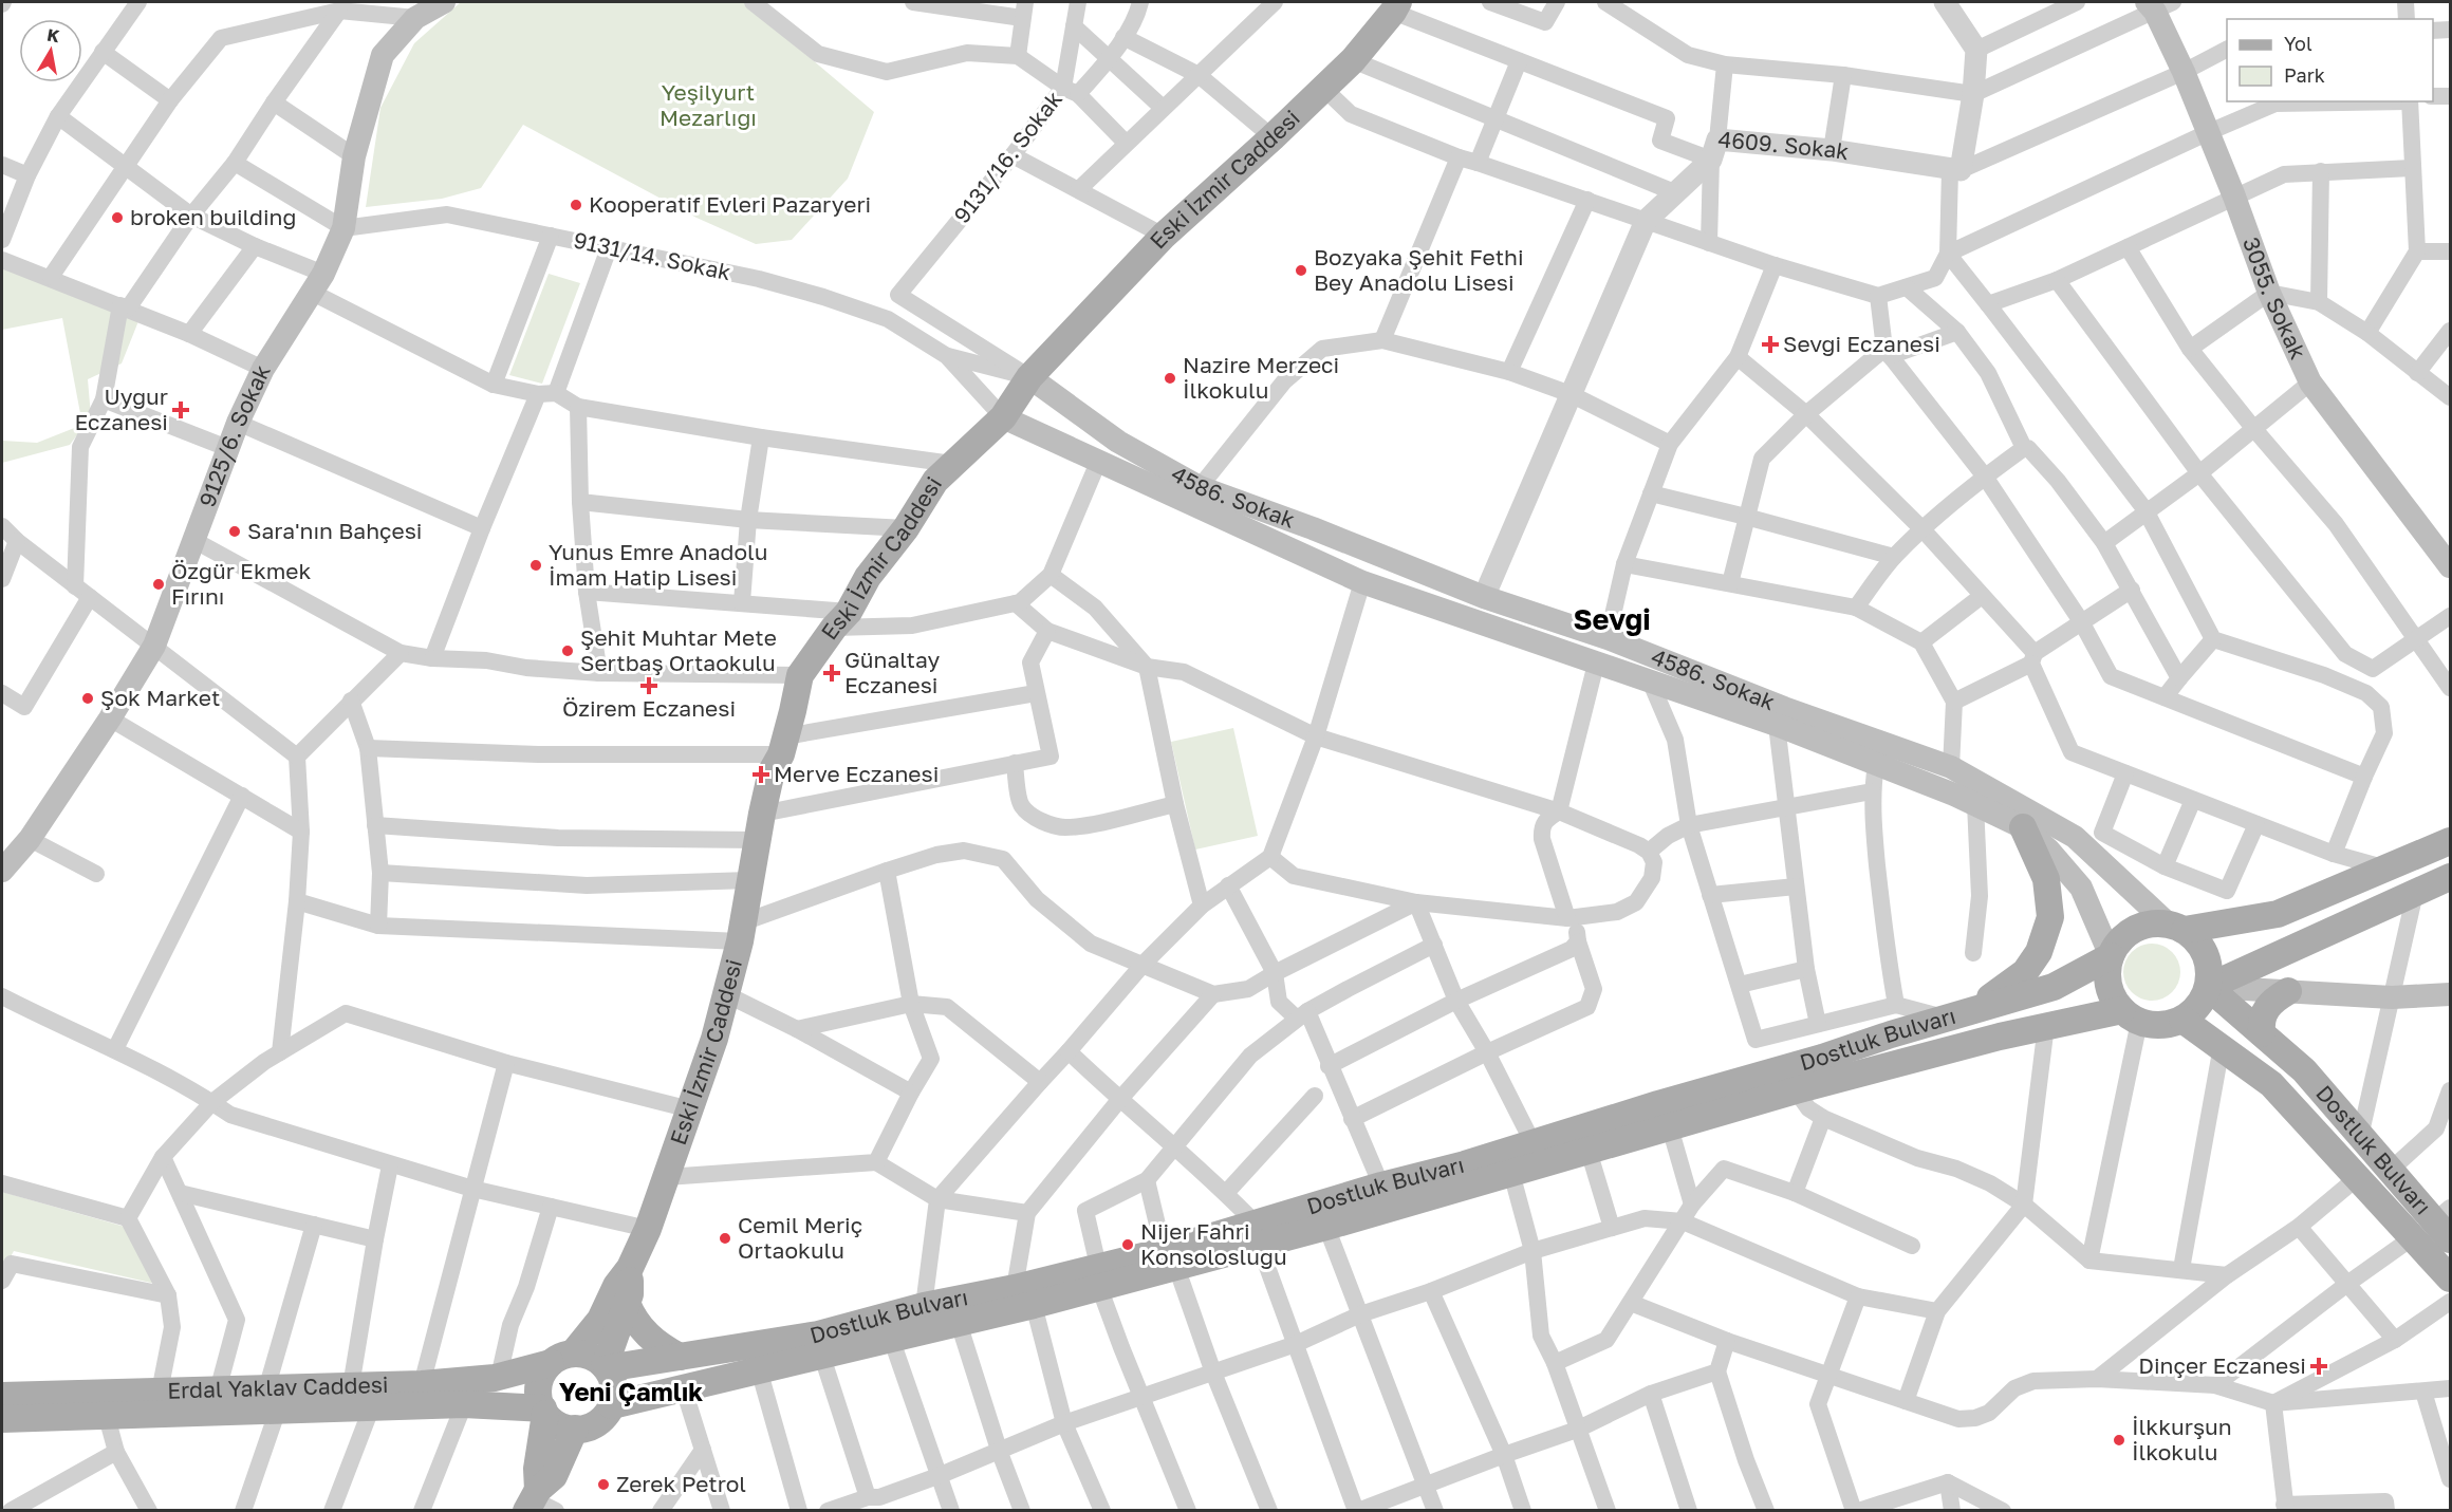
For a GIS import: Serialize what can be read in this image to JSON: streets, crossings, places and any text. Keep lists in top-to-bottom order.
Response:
{
  "streets": {
    "main road": [
      "Eski İzmir Caddesi",
      "3055. Sokak",
      "9125/6. Sokak",
      "4586. Sokak",
      "Dostluk Bulvarı",
      "Erdal Yaklav Caddesi"
    ],
    "street": ["4609. Sokak", "9131/16. Sokak", "9131/14. Sokak"]
  },
  "crossings": [
    ["4609. Sokak", "4586. Sokak"],
    ["9131/16. Sokak", "Eski İzmir Caddesi"],
    ["9131/16. Sokak", "9131/14. Sokak"],
    ["9131/16. Sokak", "4586. Sokak"],
    ["Eski İzmir Caddesi", "9131/14. Sokak"],
    ["Eski İzmir Caddesi", "4586. Sokak"],
    ["Eski İzmir Caddesi", "Dostluk Bulvarı"],
    ["Eski İzmir Caddesi", "Erdal Yaklav Caddesi"],
    ["9131/14. Sokak", "9125/6. Sokak"],
    ["9131/14. Sokak", "4586. Sokak"],
    ["4586. Sokak", "Dostluk Bulvarı"],
    ["Dostluk Bulvarı", "Erdal Yaklav Caddesi"]
  ],
  "districts": ["Sevgi", "Yeni Çamlık"],
  "parks": ["Yeşilyurt Mezarlığı"],
  "places": {
    "other": [
      "Kooperatif Evleri Pazaryeri",
      "broken building",
      "Bozyaka Şehit Fethi Bey Anadolu Lisesi",
      "Nazire Merzeci İlkokulu",
      "Sara'nın Bahçesi",
      "Yunus Emre Anadolu İmam Hatip Lisesi",
      "Özgür Ekmek Fırını",
      "Şehit Muhtar Mete Sertbaş Ortaokulu",
      "Şok Market",
      "Cemil Meriç Ortaokulu",
      "Nijer Fahri Konsolosluğu",
      "İlkkurşun İlkokulu",
      "Zerek Petrol"
    ],
    "health": [
      "Sevgi Eczanesi",
      "Uygur Eczanesi",
      "Günaltay Eczanesi",
      "Özirem Eczanesi",
      "Merve Eczanesi",
      "Dinçer Eczanesi"
    ]
  },
  "legend": ["Yol", "Park"],
  "north": "top"
}
